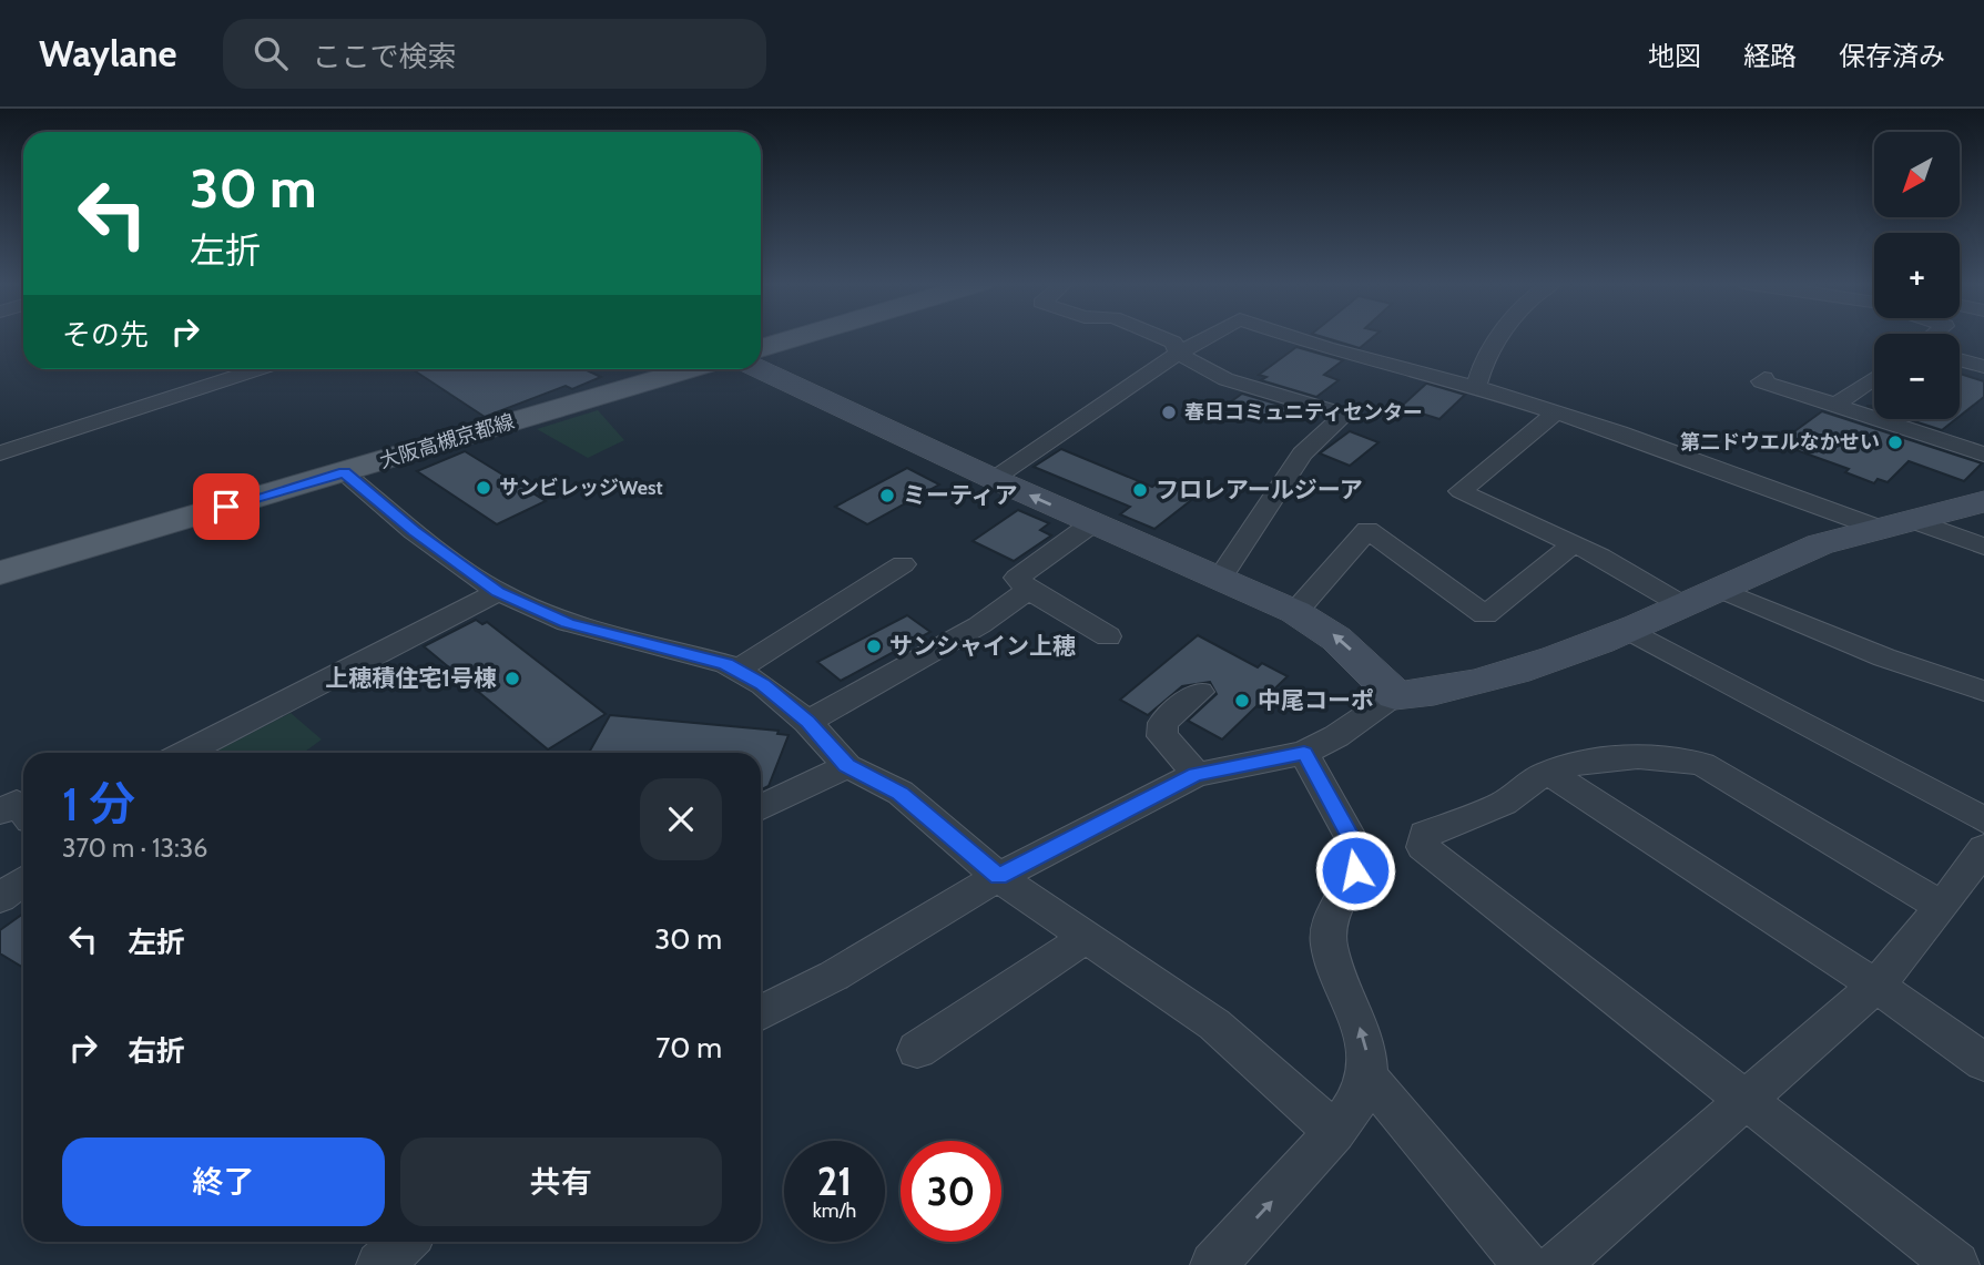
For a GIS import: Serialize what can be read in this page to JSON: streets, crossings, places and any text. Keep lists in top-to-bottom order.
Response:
{
  "streets": {
    "main road": ["大阪高槻京都線"]
  },
  "places": [
    "春日コミュニティセンター",
    "第二ドウエルなかせい",
    "サンビレッジWest",
    "フロレアールジーア",
    "ミーティア",
    "サンシャイン上穂",
    "上穂積住宅1号棟",
    "中尾コーポ"
  ],
  "north": "bottom left",
  "page": {
    "header": "Waylane",
    "search": "ここで検索",
    "nav": ["地図", "経路", "保存済み"],
    "map_buttons": ["+", "−"],
    "turn": ["30 m", "左折"],
    "then": "その先",
    "heading": ["1 分", "370 m · 13:36"],
    "list": [
      {
        "name": "左折",
        "value": "30 m"
      },
      {
        "name": "右折",
        "value": "70 m"
      }
    ],
    "buttons": ["終了", "共有"],
    "speed": "21 km/h",
    "limit": "30"
  }
}
